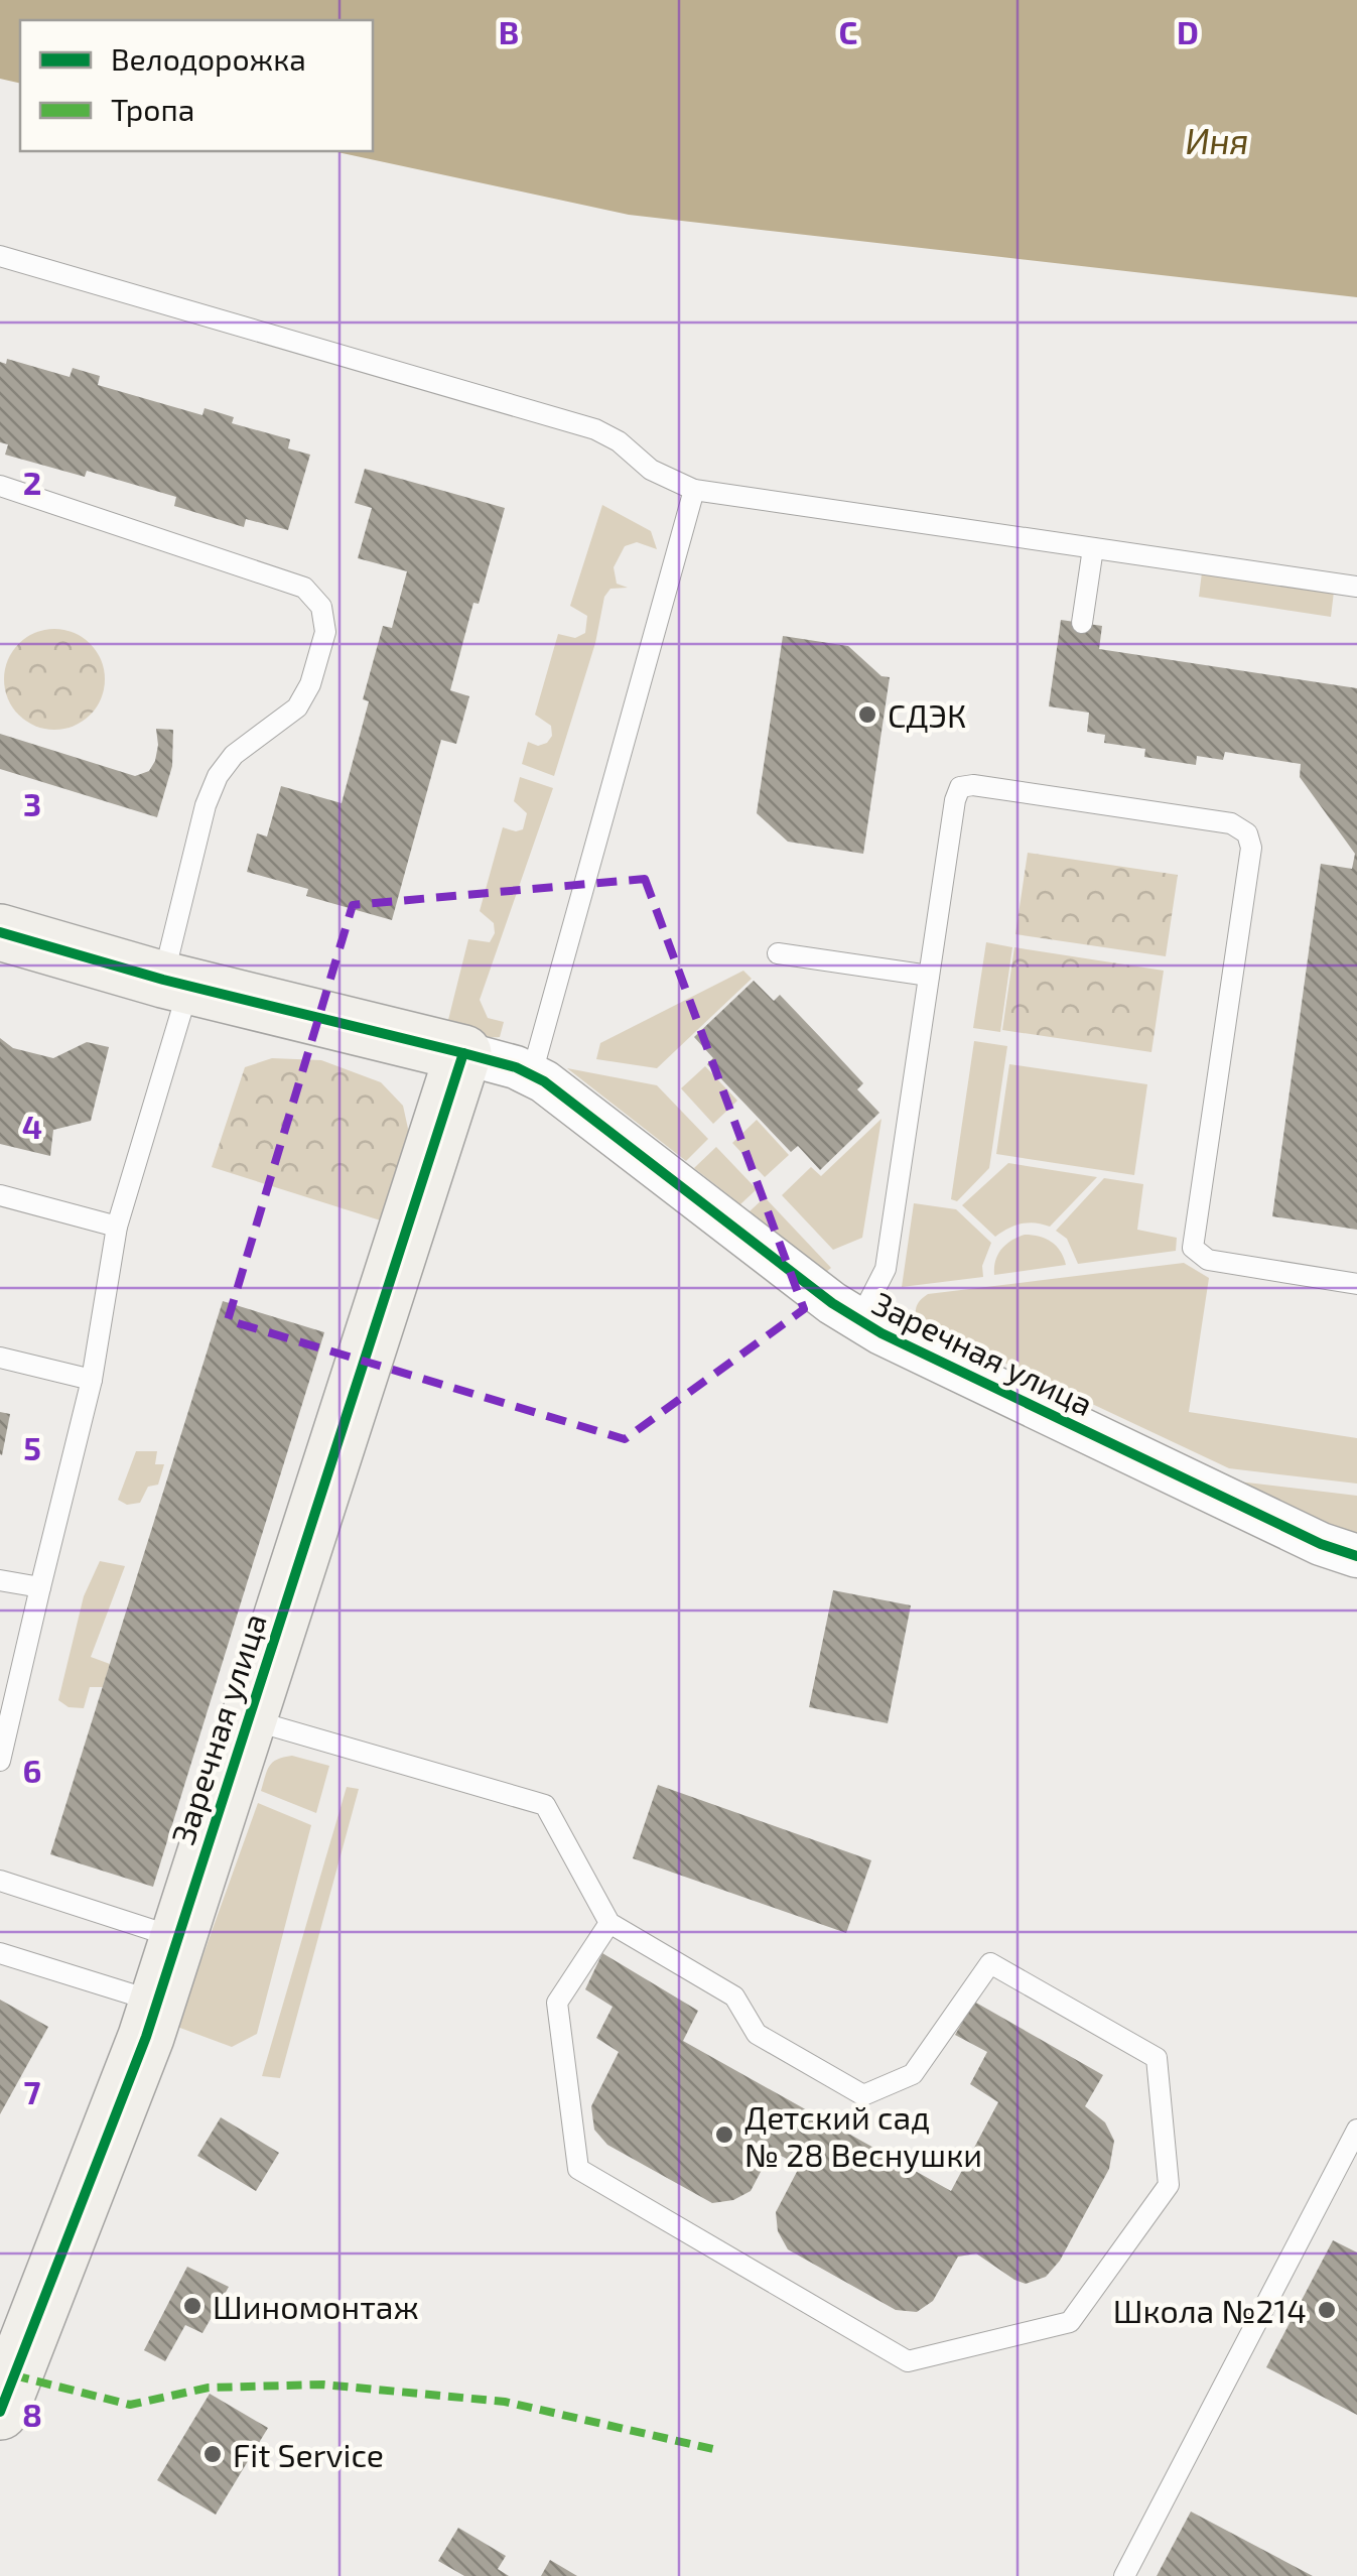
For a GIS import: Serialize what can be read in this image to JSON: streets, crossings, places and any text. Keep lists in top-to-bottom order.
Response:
{
  "streets": {
    "street": ["Заречная улица"]
  },
  "water": ["Иня"],
  "places": [
    "СДЭК",
    "Детский сад № 28 Веснушки",
    "Шиномонтаж",
    "Школа №214",
    "Fit Service"
  ],
  "legend": ["Велодорожка", "Тропа"],
  "grid": {
    "columns": ["B", "C", "D"],
    "rows": [
      "2",
      "3",
      "4",
      "5",
      "6",
      "7",
      "8"
    ]
  }
}
